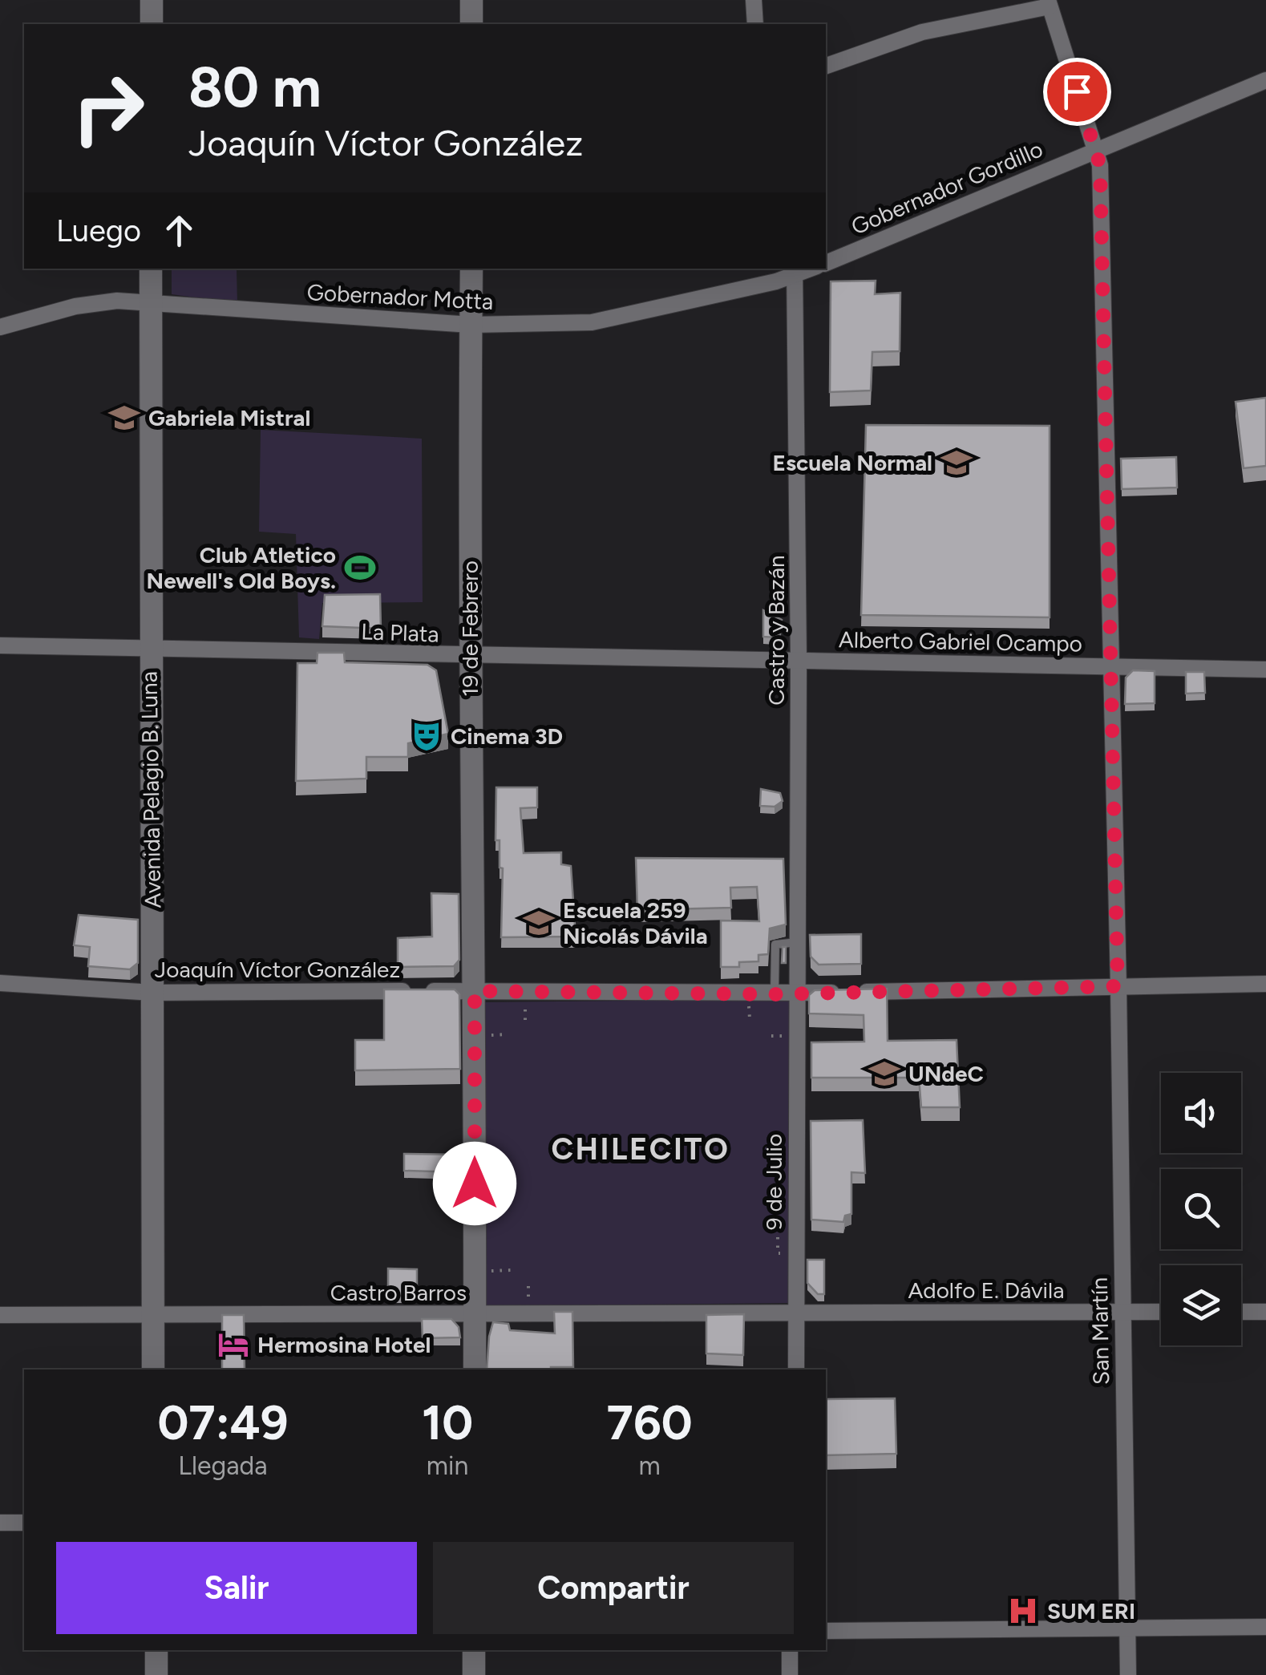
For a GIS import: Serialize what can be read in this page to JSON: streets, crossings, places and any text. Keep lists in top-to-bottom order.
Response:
{
  "streets": {
    "main road": ["19 de Febrero", "Avenida Pelagio B. Luna"],
    "street": [
      "Gobernador Gordillo",
      "Gobernador Motta",
      "Castro y Bazán",
      "La Plata",
      "Alberto Gabriel Ocampo",
      "Joaquín Víctor González",
      "9 de Julio",
      "Adolfo E. Dávila",
      "Castro Barros",
      "San Martín"
    ]
  },
  "crossings": [
    ["Gobernador Gordillo", "San Martín"],
    ["Gobernador Motta", "19 de Febrero"],
    ["Gobernador Motta", "Castro y Bazán"],
    ["Gobernador Motta", "Avenida Pelagio B. Luna"],
    ["19 de Febrero", "La Plata"],
    ["19 de Febrero", "Joaquín Víctor González"],
    ["19 de Febrero", "Castro Barros"],
    ["Castro y Bazán", "La Plata"],
    ["Castro y Bazán", "Alberto Gabriel Ocampo"],
    ["Castro y Bazán", "Joaquín Víctor González"],
    ["Castro y Bazán", "9 de Julio"],
    ["La Plata", "Alberto Gabriel Ocampo"],
    ["La Plata", "Avenida Pelagio B. Luna"],
    ["Alberto Gabriel Ocampo", "San Martín"],
    ["Avenida Pelagio B. Luna", "Joaquín Víctor González"],
    ["Avenida Pelagio B. Luna", "Castro Barros"],
    ["Joaquín Víctor González", "9 de Julio"],
    ["Joaquín Víctor González", "San Martín"],
    ["9 de Julio", "Adolfo E. Dávila"],
    ["9 de Julio", "Castro Barros"],
    ["Adolfo E. Dávila", "Castro Barros"],
    ["Adolfo E. Dávila", "San Martín"]
  ],
  "districts": ["CHILECITO"],
  "places": {
    "school or university": [
      "Gabriela Mistral",
      "Escuela Normal",
      "Escuela 259 Nicolás Dávila",
      "UNdeC"
    ],
    "sports": ["Club Atletico Newell's Old Boys."],
    "theatre": ["Cinema 3D"],
    "hotel": ["Hermosina Hotel"],
    "hospital": ["SUM ERI"]
  },
  "page": {
    "turn": ["80 m", "Joaquín Víctor González"],
    "then": "Luego",
    "eta": [
      "07:49",
      "Llegada",
      "10",
      "min",
      "760",
      "m"
    ],
    "buttons": ["Salir", "Compartir"]
  }
}
